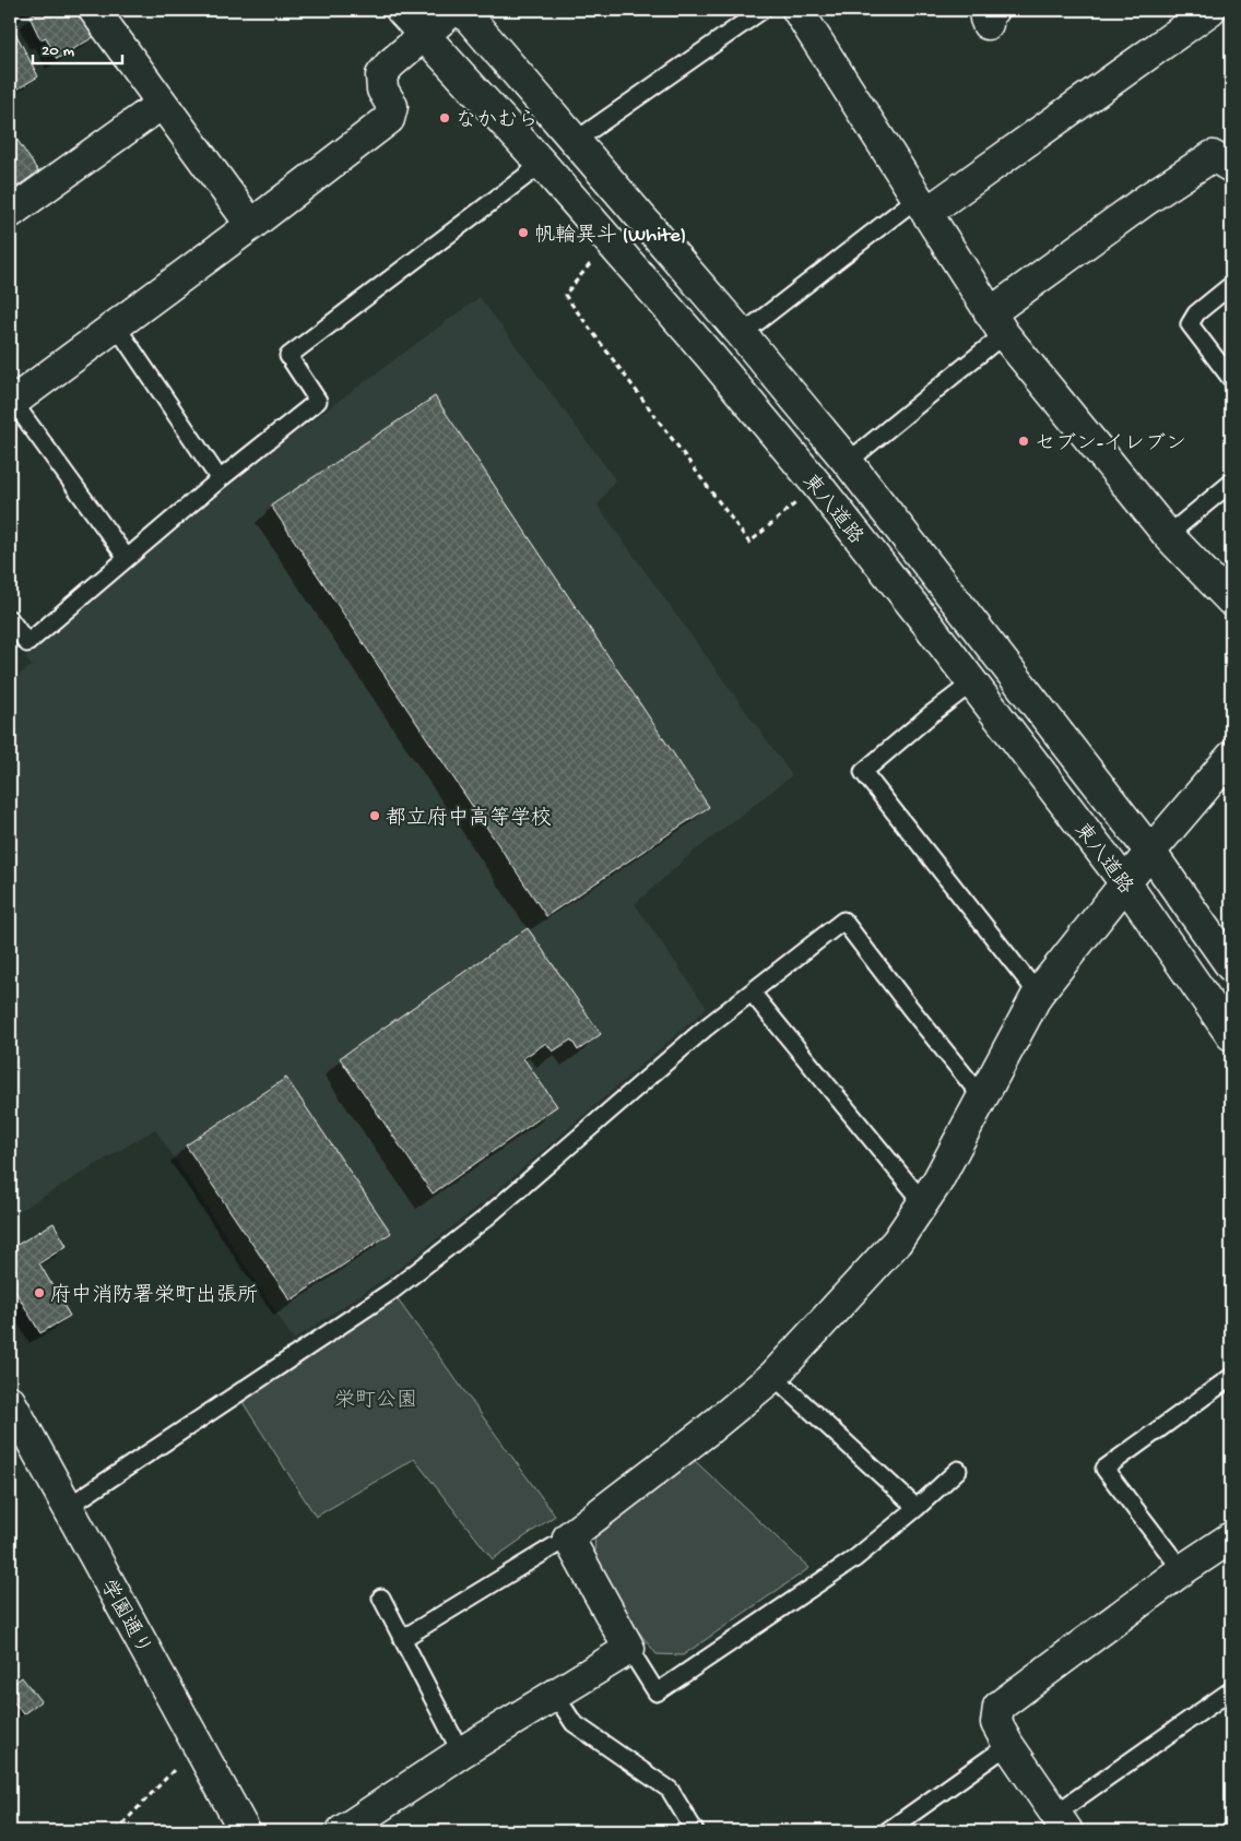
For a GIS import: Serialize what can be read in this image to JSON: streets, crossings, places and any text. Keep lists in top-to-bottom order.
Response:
{
  "streets": {
    "street": ["東八道路", "学園通り"]
  },
  "parks": ["栄町公園"],
  "places": [
    "なかむら",
    "帆輪異斗 (White)",
    "セブン-イレブン",
    "都立府中高等学校",
    "府中消防署栄町出張所"
  ],
  "scale_bar": "20 m"
}
